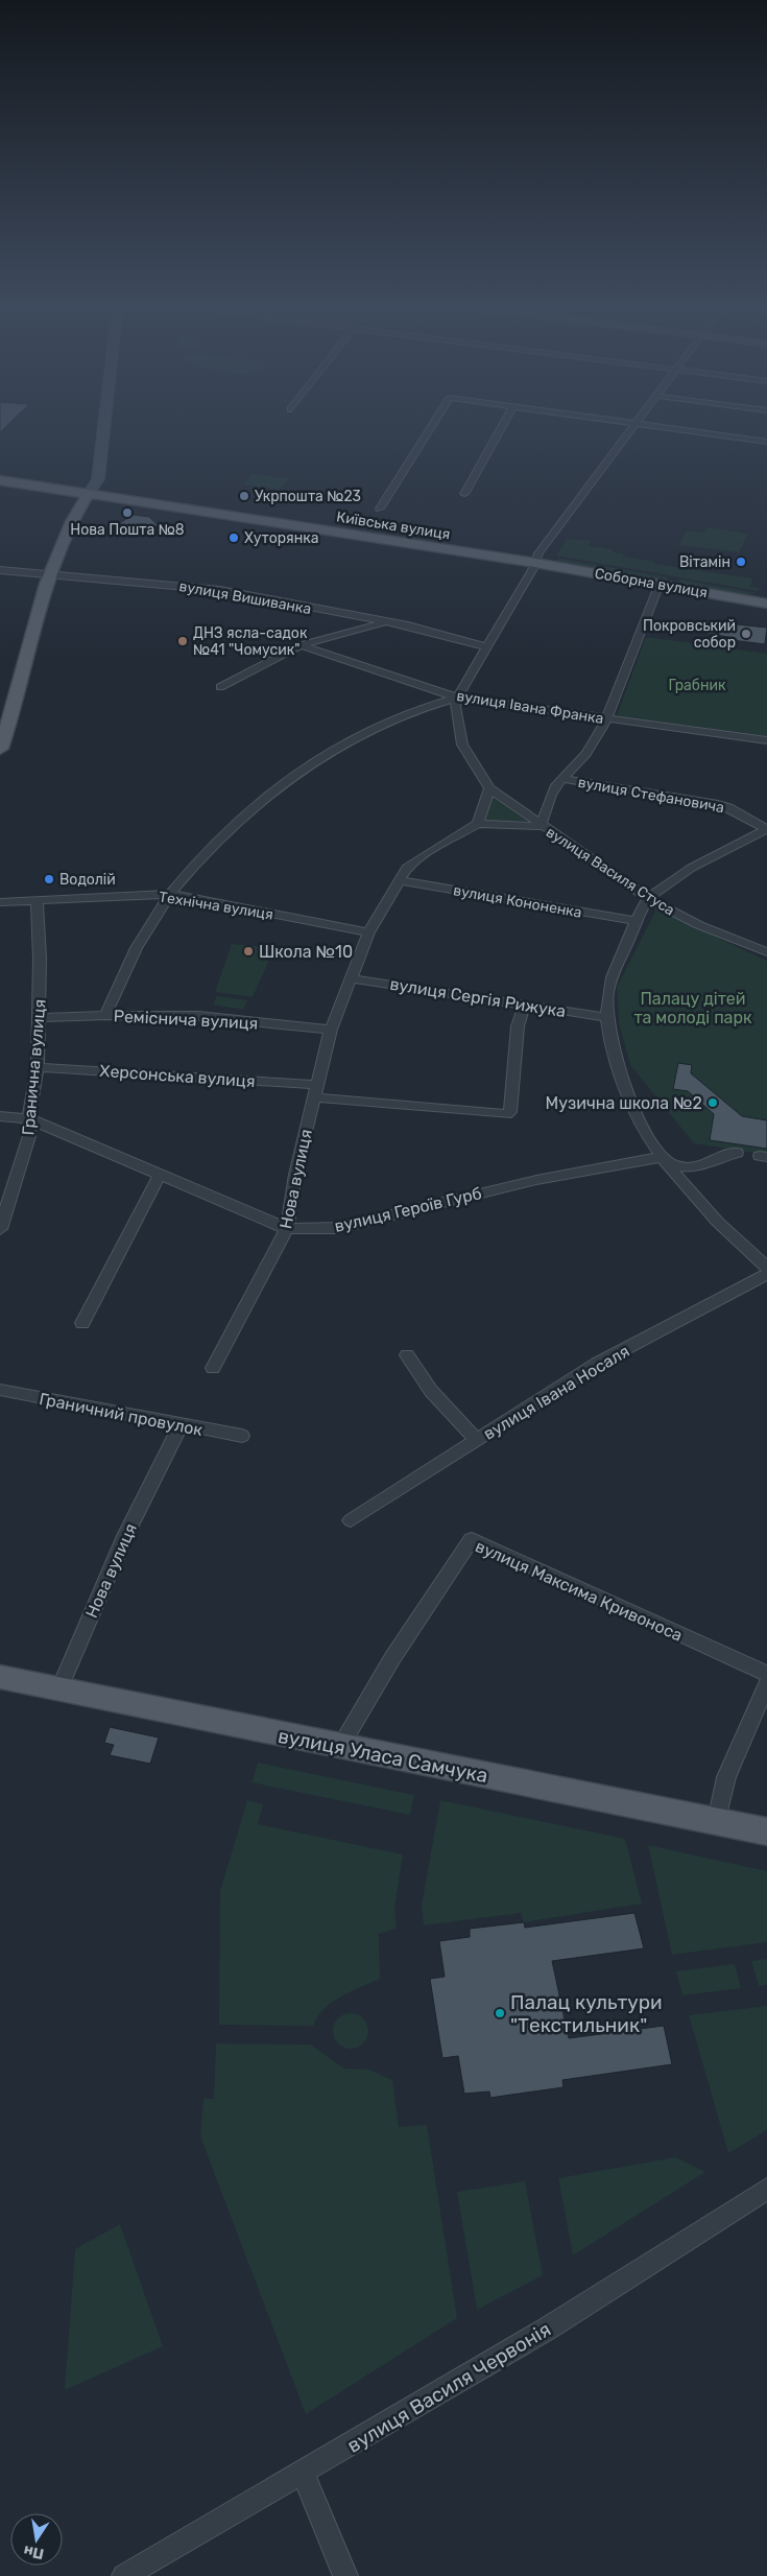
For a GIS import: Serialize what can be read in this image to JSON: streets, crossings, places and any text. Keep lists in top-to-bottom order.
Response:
{
  "streets": {
    "main road": ["Київська вулиця", "Соборна вулиця", "вулиця Уласа Самчука"],
    "street": [
      "вулиця Вишиванка",
      "вулиця Івана Франка",
      "вулиця Стефановича",
      "вулиця Василя Стуса",
      "вулиця Кононенка",
      "Технічна вулиця",
      "вулиця Сергія Рижука",
      "Реміснича вулиця",
      "Гранична вулиця",
      "Херсонська вулиця",
      "Нова вулиця",
      "вулиця Героїв Гурб",
      "вулиця Івана Носаля",
      "Граничний провулок",
      "вулиця Максима Кривоноса",
      "вулиця Василя Червонія"
    ]
  },
  "crossings": [
    ["Київська вулиця", "Соборна вулиця"],
    ["вулиця Кононенка", "Нова вулиця"],
    ["Технічна вулиця", "Гранична вулиця"],
    ["Технічна вулиця", "Нова вулиця"],
    ["вулиця Сергія Рижука", "Херсонська вулиця"],
    ["вулиця Сергія Рижука", "Нова вулиця"],
    ["Реміснича вулиця", "Гранична вулиця"],
    ["Реміснича вулиця", "Нова вулиця"],
    ["Гранична вулиця", "Херсонська вулиця"],
    ["Гранична вулиця", "вулиця Героїв Гурб"],
    ["Херсонська вулиця", "Нова вулиця"],
    ["Нова вулиця", "вулиця Героїв Гурб"],
    ["Нова вулиця", "Граничний провулок"],
    ["Нова вулиця", "вулиця Уласа Самчука"],
    ["вулиця Максима Кривоноса", "вулиця Уласа Самчука"]
  ],
  "parks": ["Грабник", "Палацу дітей та молоді парк"],
  "places": [
    "Укрпошта №23",
    "Нова Пошта №8",
    "Хуторянка",
    "Вітамін",
    "Покровський собор",
    "ДНЗ ясла-садок №41 \"Чомусик\"",
    "Водолій",
    "Школа №10",
    "Музична школа №2",
    "Палац культури \"Текстильник\""
  ],
  "north": "bottom"
}
